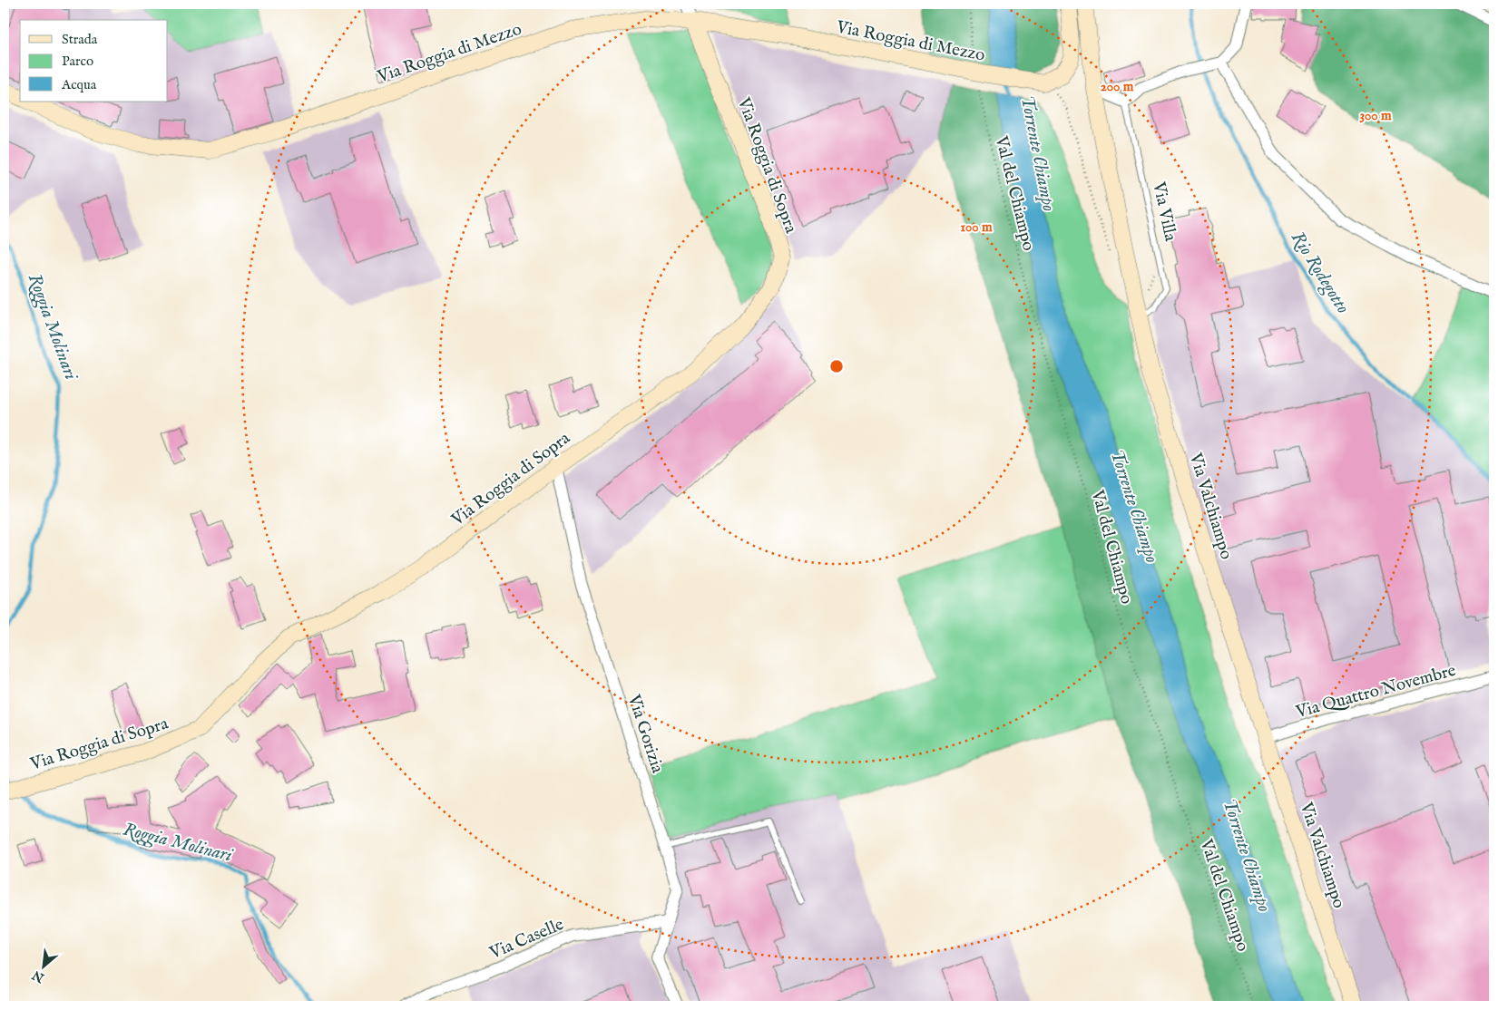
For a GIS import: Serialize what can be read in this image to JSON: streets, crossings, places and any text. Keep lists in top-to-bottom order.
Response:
{
  "streets": {
    "street": [
      "Via Roggia di Mezzo",
      "Via Roggia di Sopra",
      "Via Valchiampo",
      "Via Quattro Novembre",
      "Via Gorizia",
      "Via Caselle"
    ],
    "lane": ["Via Villa"],
    "path": ["Val del Chiampo"]
  },
  "crossings": [
    ["Via Roggia di Mezzo", "Via Roggia di Sopra"],
    ["Via Roggia di Mezzo", "Val del Chiampo"],
    ["Via Roggia di Sopra", "Via Gorizia"],
    ["Via Villa", "Via Valchiampo"],
    ["Via Valchiampo", "Via Quattro Novembre"],
    ["Via Gorizia", "Via Caselle"]
  ],
  "water": ["Torrente Chiampo", "Rio Rodegotto", "Roggia Molinari"],
  "legend": ["Strada", "Parco", "Acqua"],
  "north": "bottom left",
  "rings": ["200 m", "300 m", "100 m"]
}
